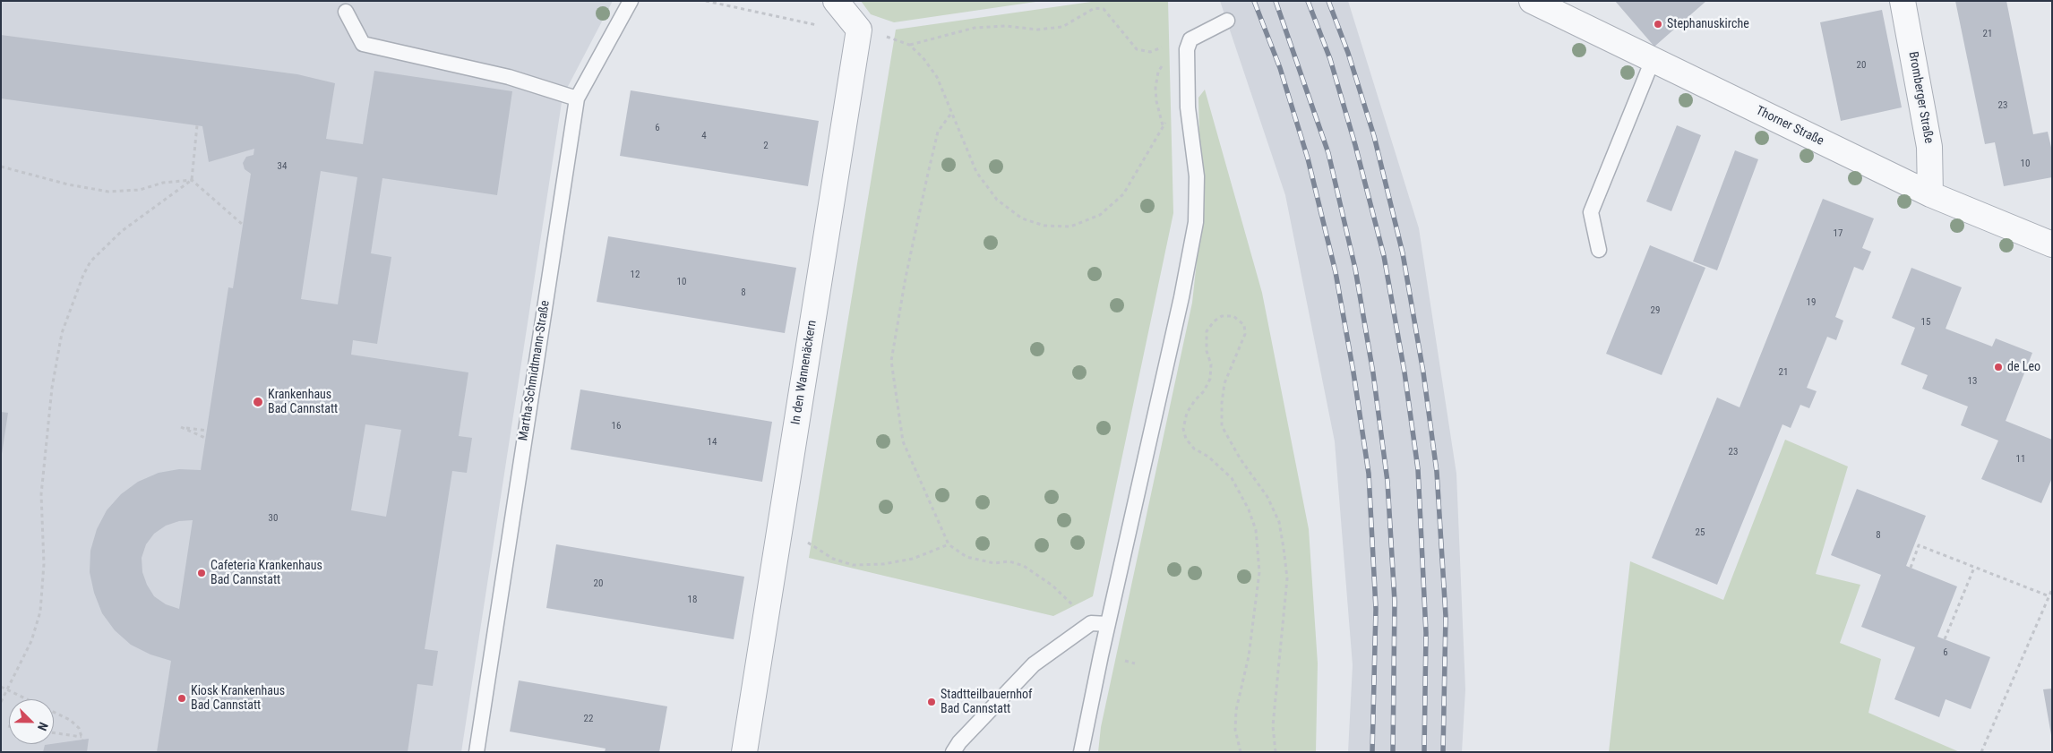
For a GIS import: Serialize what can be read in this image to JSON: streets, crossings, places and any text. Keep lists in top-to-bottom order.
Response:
{
  "streets": {
    "street": ["Bromberger Straße", "Thorner Straße", "In den Wannenäckern"],
    "lane": ["Martha-Schmidtmann-Straße"]
  },
  "crossings": [
    ["Bromberger Straße", "Thorner Straße"]
  ],
  "places": [
    "Stephanuskirche",
    "de Leo",
    "Krankenhaus Bad Cannstatt",
    "Cafeteria Krankenhaus Bad Cannstatt",
    "Kiosk Krankenhaus Bad Cannstatt",
    "Stadtteilbauernhof Bad Cannstatt"
  ],
  "house_numbers": [
    "21",
    "20",
    "23",
    "6",
    "4",
    "2",
    "10",
    "34",
    "17",
    "12",
    "10",
    "8",
    "19",
    "29",
    "15",
    "21",
    "13",
    "16",
    "14",
    "23",
    "11",
    "30",
    "25",
    "8",
    "20",
    "18",
    "6",
    "22"
  ],
  "north": "bottom right"
}
